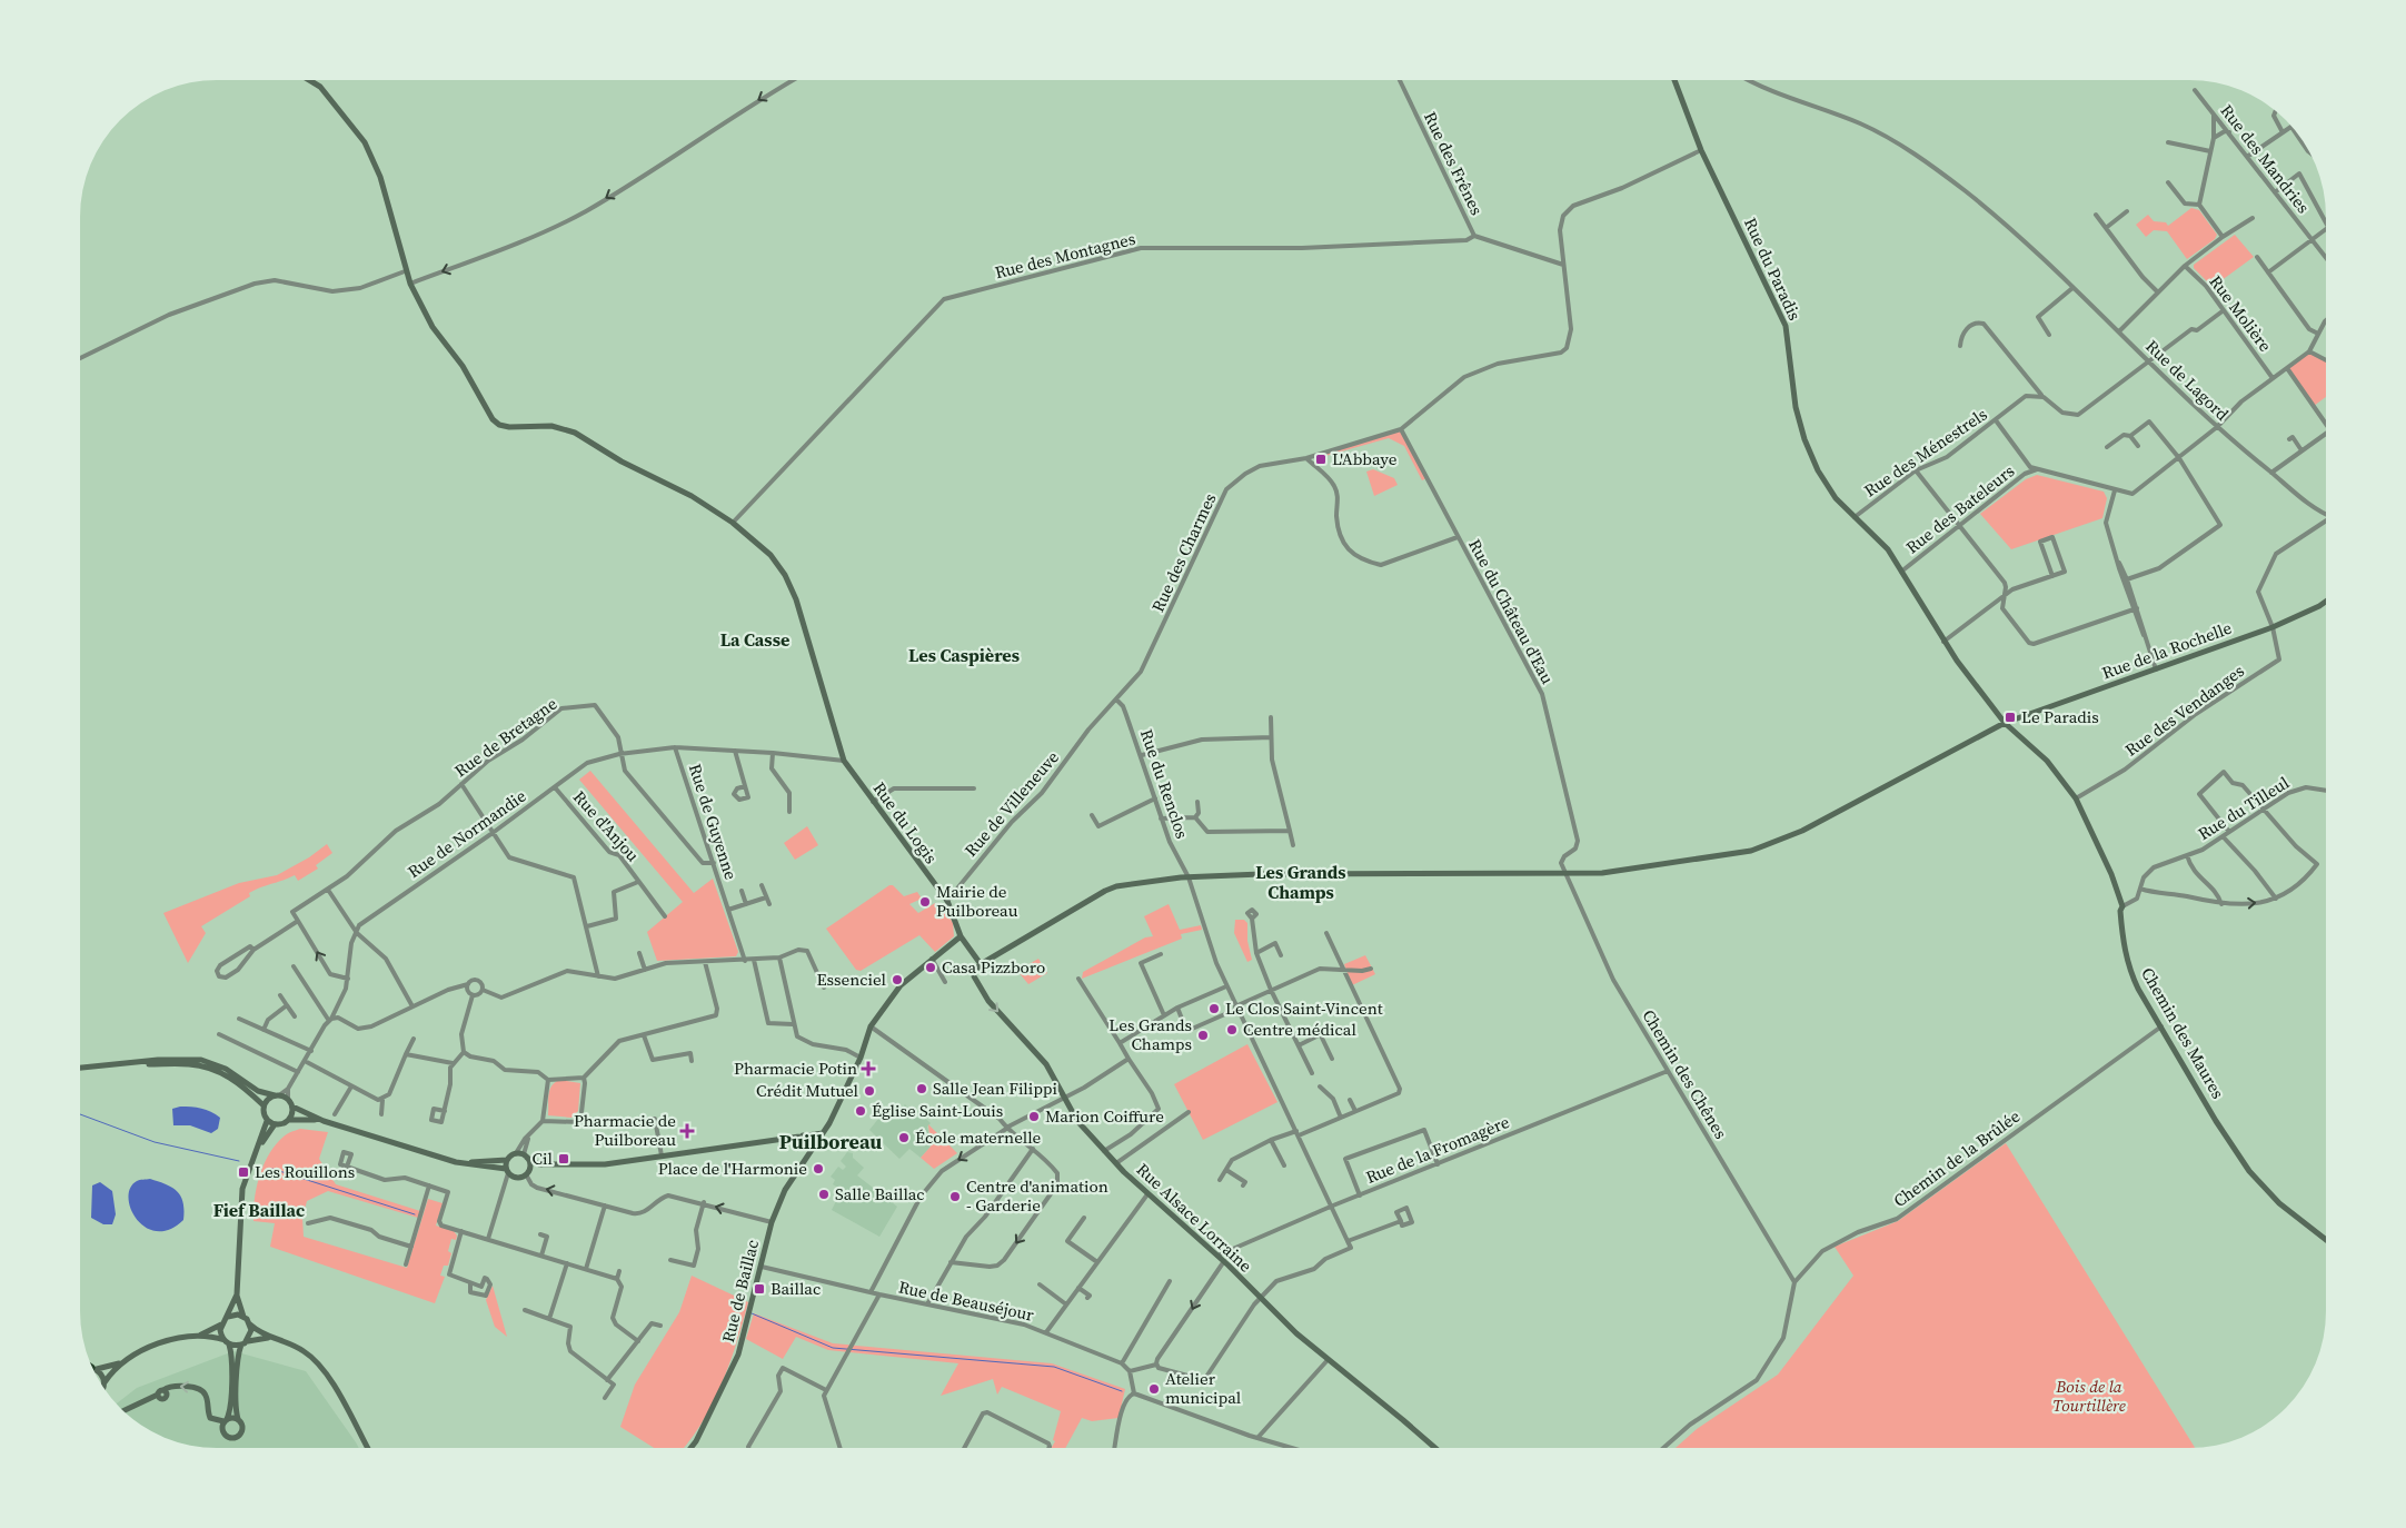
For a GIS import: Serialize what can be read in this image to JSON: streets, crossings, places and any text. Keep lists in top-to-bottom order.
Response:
{
  "streets": {
    "street": [
      "Rue des Mandries",
      "Rue des Frênes",
      "Rue des Montagnes",
      "Rue du Paradis",
      "Rue Molière",
      "Rue de Lagord",
      "Rue des Ménestrels",
      "Rue des Bateleurs",
      "Rue des Charmes",
      "Rue du Château d'Eau",
      "Rue de la Rochelle",
      "Rue des Vendanges",
      "Rue de Bretagne",
      "Rue du Renclos",
      "Rue de Villeneuve",
      "Rue du Tilleul",
      "Rue de Guyenne",
      "Rue du Logis",
      "Rue d'Anjou",
      "Rue de Normandie",
      "Chemin des Maures",
      "Chemin des Chênes",
      "Rue de la Fromagère",
      "Chemin de la Brûlée",
      "Rue Alsace Lorraine",
      "Rue de Baillac",
      "Rue de Beauséjour"
    ]
  },
  "crossings": [
    ["Rue des Frênes", "Rue des Montagnes"],
    ["Rue des Montagnes", "Rue du Logis"],
    ["Rue du Paradis", "Rue des Ménestrels"],
    ["Rue du Paradis", "Rue des Bateleurs"],
    ["Rue du Paradis", "Rue de la Rochelle"],
    ["Rue du Paradis", "Chemin des Maures"],
    ["Rue des Charmes", "Rue du Château d'Eau"],
    ["Rue des Charmes", "Rue du Renclos"],
    ["Rue des Charmes", "Rue de Villeneuve"],
    ["Rue du Château d'Eau", "Rue de la Rochelle"],
    ["Rue du Château d'Eau", "Chemin des Chênes"],
    ["Rue de la Rochelle", "Rue des Vendanges"],
    ["Rue de la Rochelle", "Rue du Renclos"],
    ["Rue de la Rochelle", "Rue du Logis"],
    ["Rue de la Rochelle", "Chemin des Maures"],
    ["Rue de la Rochelle", "Chemin des Chênes"],
    ["Rue de la Rochelle", "Rue Alsace Lorraine"],
    ["Rue des Vendanges", "Chemin des Maures"],
    ["Rue de Bretagne", "Rue de Guyenne"],
    ["Rue de Bretagne", "Rue de Normandie"],
    ["Rue du Renclos", "Rue de Villeneuve"],
    ["Rue du Renclos", "Rue de la Fromagère"],
    ["Rue de Villeneuve", "Rue du Logis"],
    ["Rue du Tilleul", "Chemin des Maures"],
    ["Rue de Guyenne", "Rue du Logis"],
    ["Rue de Guyenne", "Rue de Normandie"],
    ["Rue du Logis", "Rue Alsace Lorraine"],
    ["Rue du Logis", "Rue de Baillac"],
    ["Rue d'Anjou", "Rue de Normandie"],
    ["Chemin des Maures", "Chemin de la Brûlée"],
    ["Chemin des Chênes", "Rue de la Fromagère"],
    ["Chemin des Chênes", "Chemin de la Brûlée"],
    ["Rue de la Fromagère", "Rue Alsace Lorraine"],
    ["Rue de Baillac", "Rue de Beauséjour"]
  ],
  "districts": [
    "La Casse",
    "Les Caspières",
    "Les Grands Champs",
    "Puilboreau",
    "Fief Baillac"
  ],
  "parks": ["Bois de la Tourtillère"],
  "places": {
    "transit": [
      "L'Abbaye",
      "Le Paradis",
      "Cil",
      "Les Rouillons",
      "Baillac"
    ],
    "other": [
      "Mairie de Puilboreau",
      "Casa Pizzboro",
      "Essenciel",
      "Le Clos Saint-Vincent",
      "Centre médical",
      "Les Grands Champs",
      "Salle Jean Filippi",
      "Crédit Mutuel",
      "Église Saint-Louis",
      "Marion Coiffure",
      "École maternelle",
      "Place de l'Harmonie",
      "Salle Baillac",
      "Centre d'animation - Garderie",
      "Atelier municipal"
    ],
    "health": ["Pharmacie Potin", "Pharmacie de Puilboreau"]
  }
}
